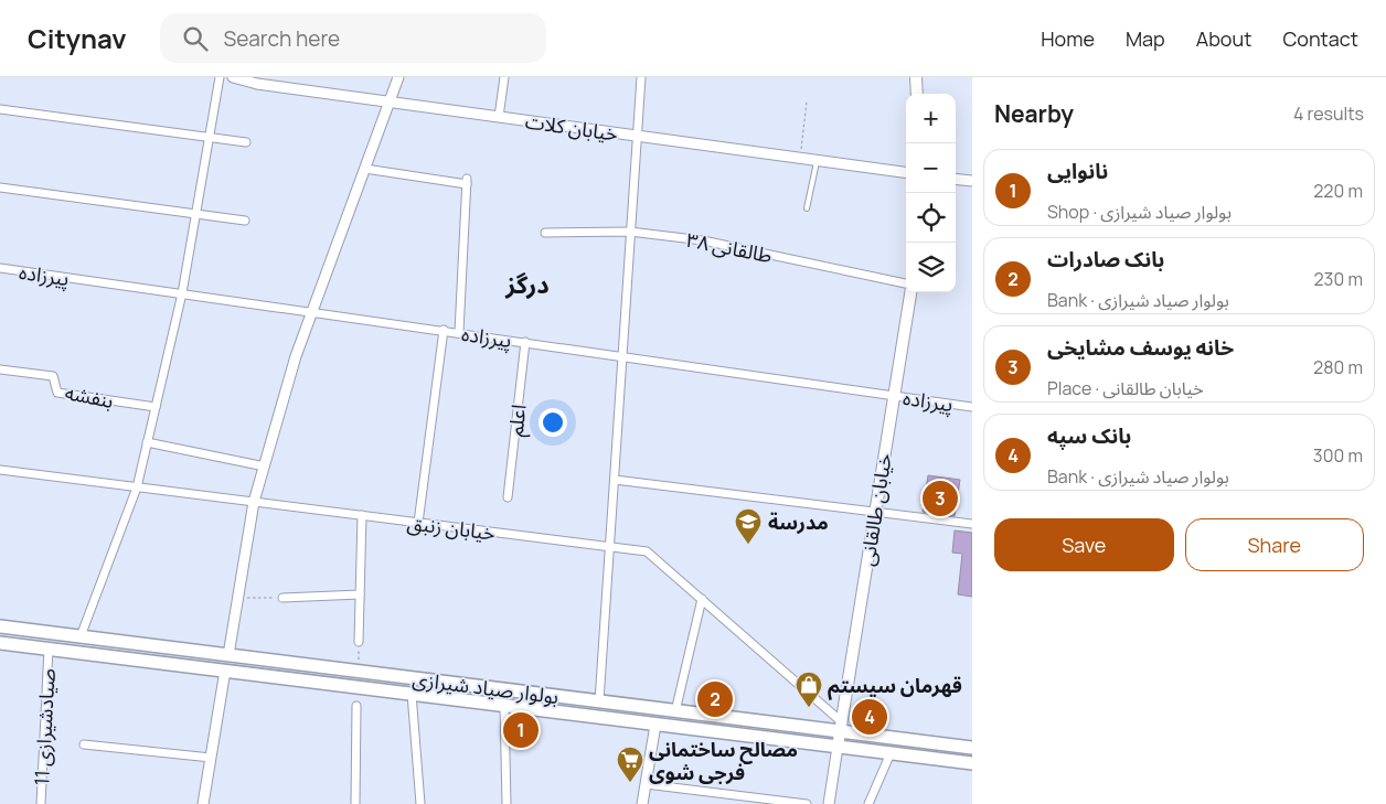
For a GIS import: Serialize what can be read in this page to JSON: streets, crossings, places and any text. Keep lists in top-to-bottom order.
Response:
{
  "streets": {
    "main road": ["خیابان طالقانی", "بولوار صیاد شیرازی"],
    "street": [
      "خیابان کلات",
      "طالقانی ۳۸",
      "پیرزاده",
      "بنفشه",
      "اعلم",
      "خیابان زنبق",
      "صیادشیرازی 11"
    ]
  },
  "crossings": [
    ["پیرزاده", "اعلم"],
    ["پیرزاده", "خیابان طالقانی"],
    ["خیابان طالقانی", "خیابان زنبق"],
    ["خیابان طالقانی", "بولوار صیاد شیرازی"],
    ["خیابان زنبق", "بولوار صیاد شیرازی"],
    ["بولوار صیاد شیرازی", "صیادشیرازی 11"]
  ],
  "districts": ["درگز"],
  "places": {
    "school or university": ["مدرسة"],
    "shop": ["قهرمان سیستم"],
    "supermarket": ["مصالح ساختمانی فرجی شوی"]
  },
  "page": {
    "header": "Citynav",
    "search": "Search here",
    "nav": [
      "Home",
      "Map",
      "About",
      "Contact"
    ],
    "heading": ["Nearby", "4 results"],
    "map_buttons": ["+", "−"],
    "list": [
      {
        "mark": "1",
        "name": "نانوایی",
        "note": "Shop · بولوار صیاد شیرازی",
        "value": "220 m"
      },
      {
        "mark": "2",
        "name": "بانک صادرات",
        "note": "Bank · بولوار صیاد شیرازی",
        "value": "230 m"
      },
      {
        "mark": "3",
        "name": "خانه یوسف مشایخی",
        "note": "Place · خیابان طالقانی",
        "value": "280 m"
      },
      {
        "mark": "4",
        "name": "بانک سپه",
        "note": "Bank · بولوار صیاد شیرازی",
        "value": "300 m"
      }
    ],
    "pins": [
      "3",
      "2",
      "4",
      "1"
    ],
    "buttons": ["Save", "Share"]
  }
}
